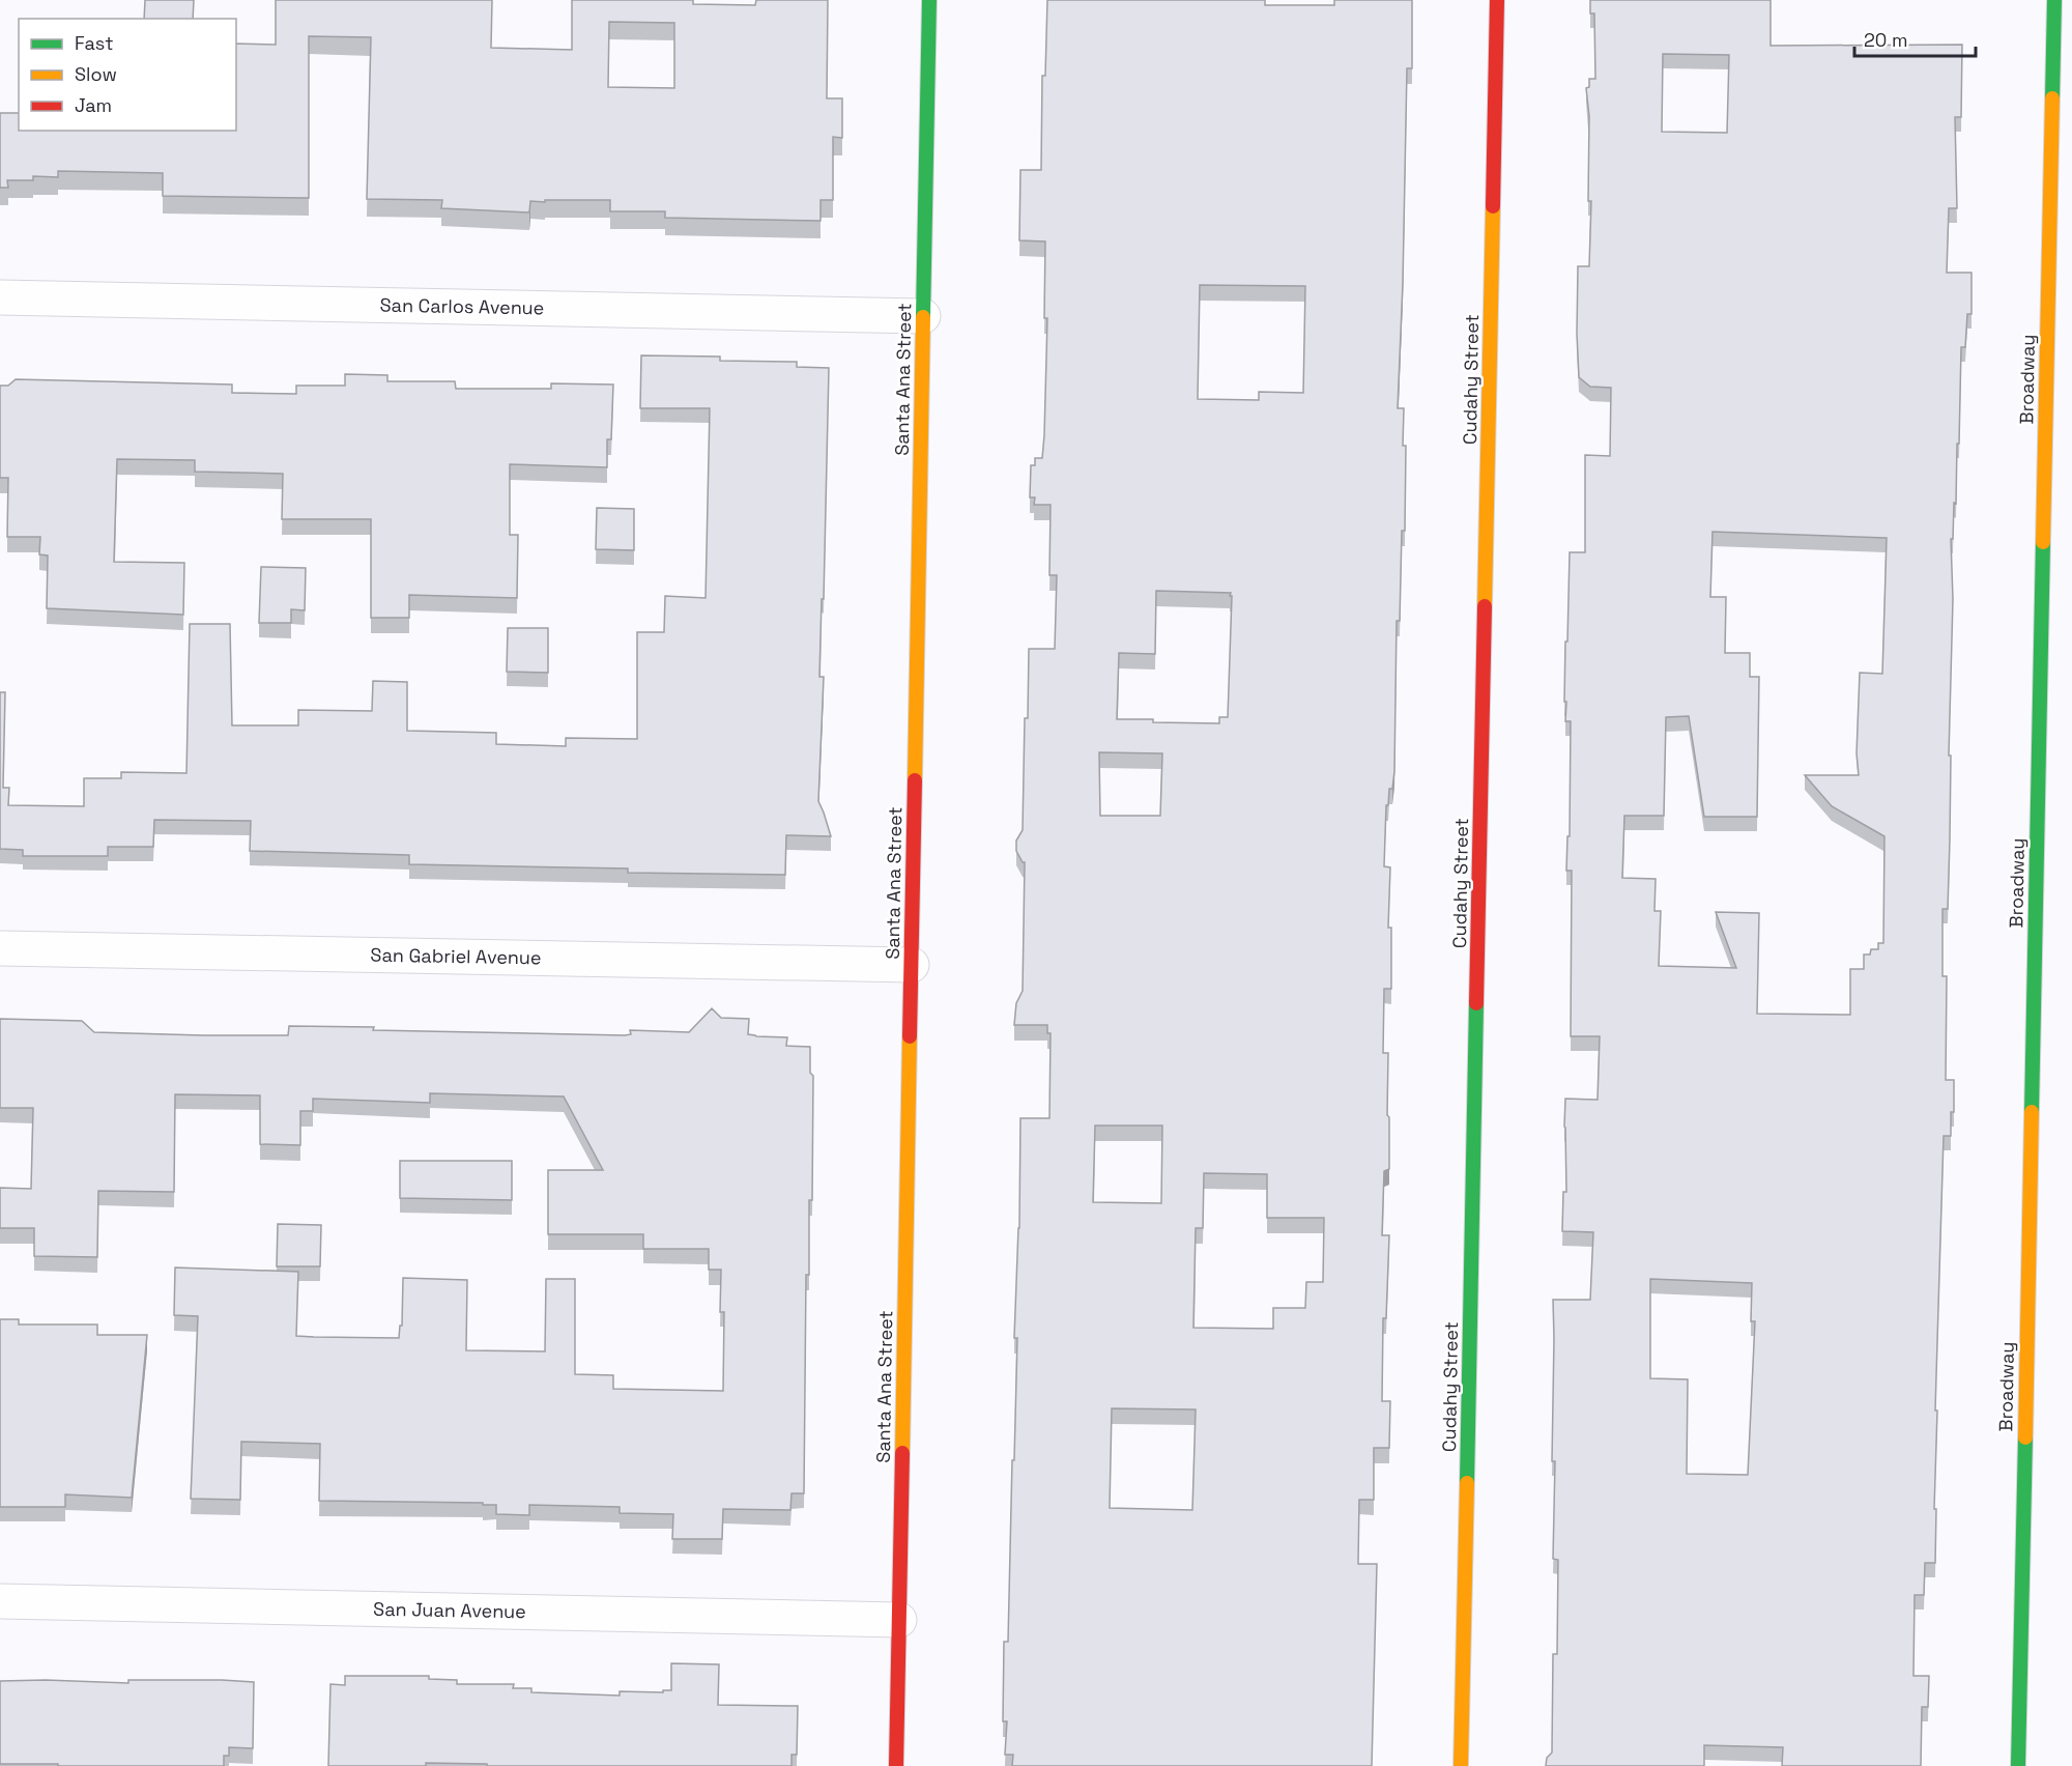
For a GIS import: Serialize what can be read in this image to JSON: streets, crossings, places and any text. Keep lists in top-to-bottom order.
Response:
{
  "streets": {
    "street": [
      "San Carlos Avenue",
      "Santa Ana Street",
      "Cudahy Street",
      "Broadway",
      "San Gabriel Avenue",
      "San Juan Avenue"
    ]
  },
  "crossings": [
    ["San Carlos Avenue", "Santa Ana Street"],
    ["Santa Ana Street", "San Gabriel Avenue"],
    ["Santa Ana Street", "San Juan Avenue"]
  ],
  "legend": ["Fast", "Slow", "Jam"],
  "scale_bar": "20 m"
}
